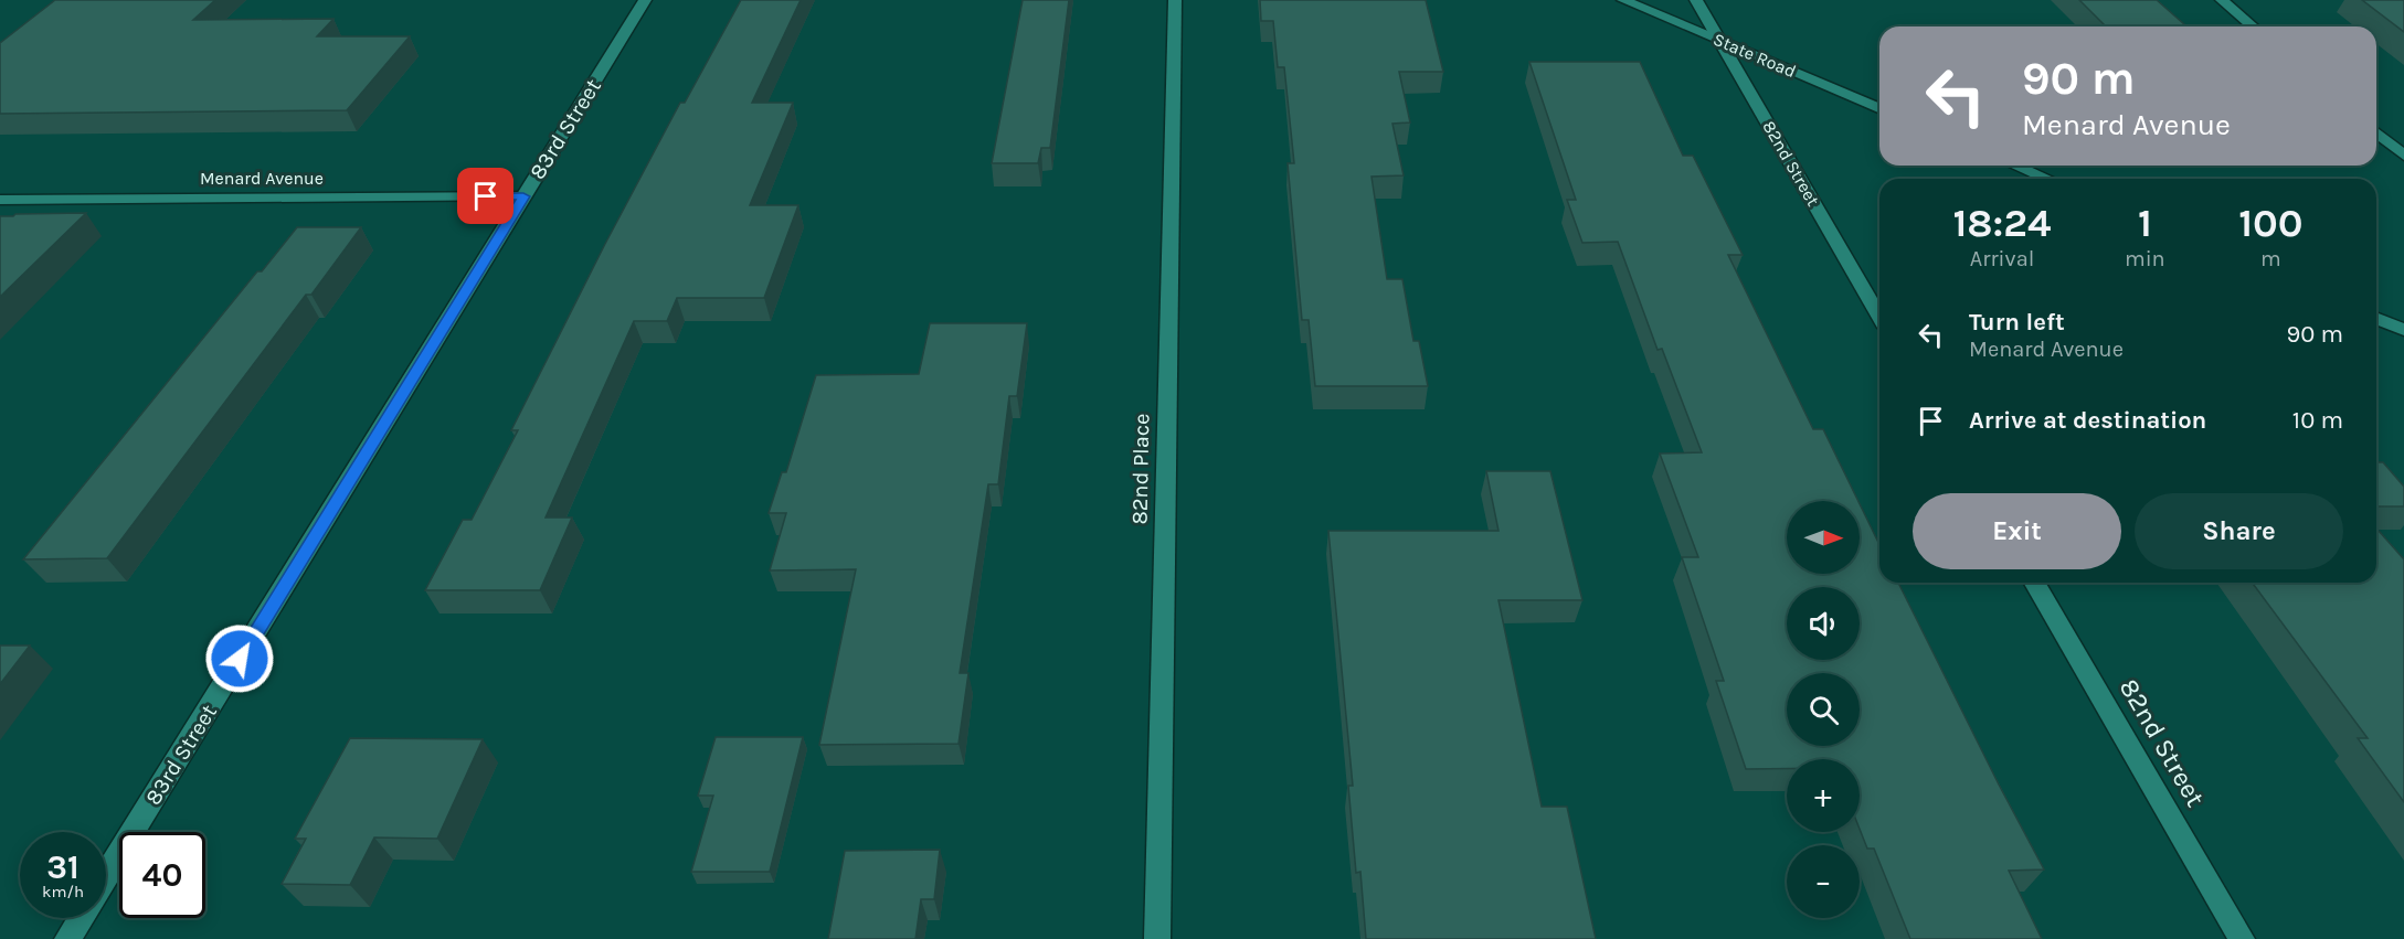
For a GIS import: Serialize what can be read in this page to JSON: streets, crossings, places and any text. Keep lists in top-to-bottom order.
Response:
{
  "streets": {
    "street": [
      "State Road",
      "83rd Street",
      "82nd Street",
      "Menard Avenue",
      "82nd Place"
    ]
  },
  "crossings": [
    ["State Road", "82nd Street"],
    ["83rd Street", "Menard Avenue"]
  ],
  "north": "right",
  "page": {
    "turn": ["90 m", "Menard Avenue"],
    "eta": [
      "18:24",
      "Arrival",
      "1",
      "min",
      "100",
      "m"
    ],
    "list": [
      {
        "name": "Turn left",
        "note": "Menard Avenue",
        "value": "90 m"
      },
      {
        "name": "Arrive at destination",
        "value": "10 m"
      }
    ],
    "buttons": ["Exit", "Share"],
    "map_buttons": ["+", "−"],
    "speed": "31 km/h",
    "limit": "40"
  }
}
